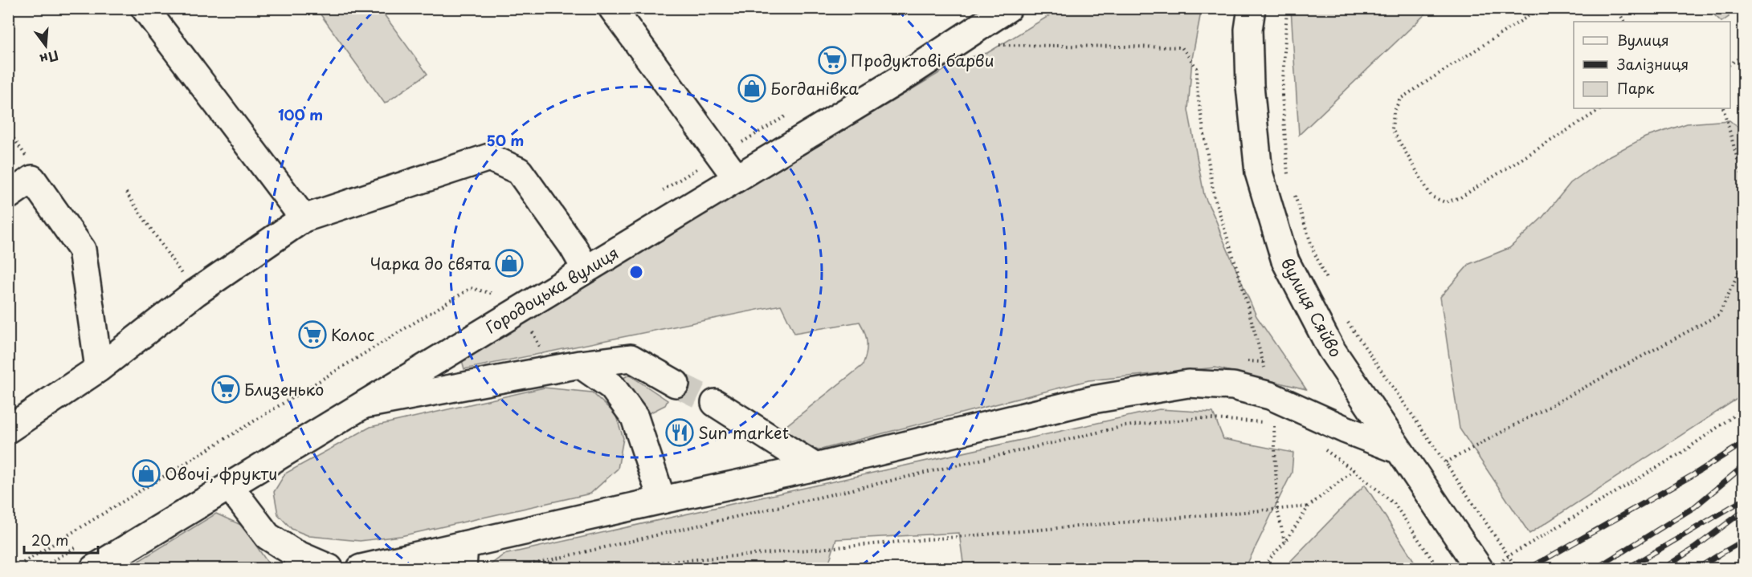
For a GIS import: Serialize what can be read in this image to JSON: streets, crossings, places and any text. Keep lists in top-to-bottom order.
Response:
{
  "streets": {
    "main road": ["Городоцька вулиця", "вулиця Сяйво"]
  },
  "places": {
    "supermarket": ["Продуктові барви", "Колос", "Близенько"],
    "shop": ["Богданівка", "Чарка до свята", "Овочі, фрукти"],
    "restaurant": ["Sun market"]
  },
  "legend": ["Вулиця", "Залізниця", "Парк"],
  "scale_bar": "20 m",
  "north": "bottom",
  "rings": ["100 m", "50 m"]
}
